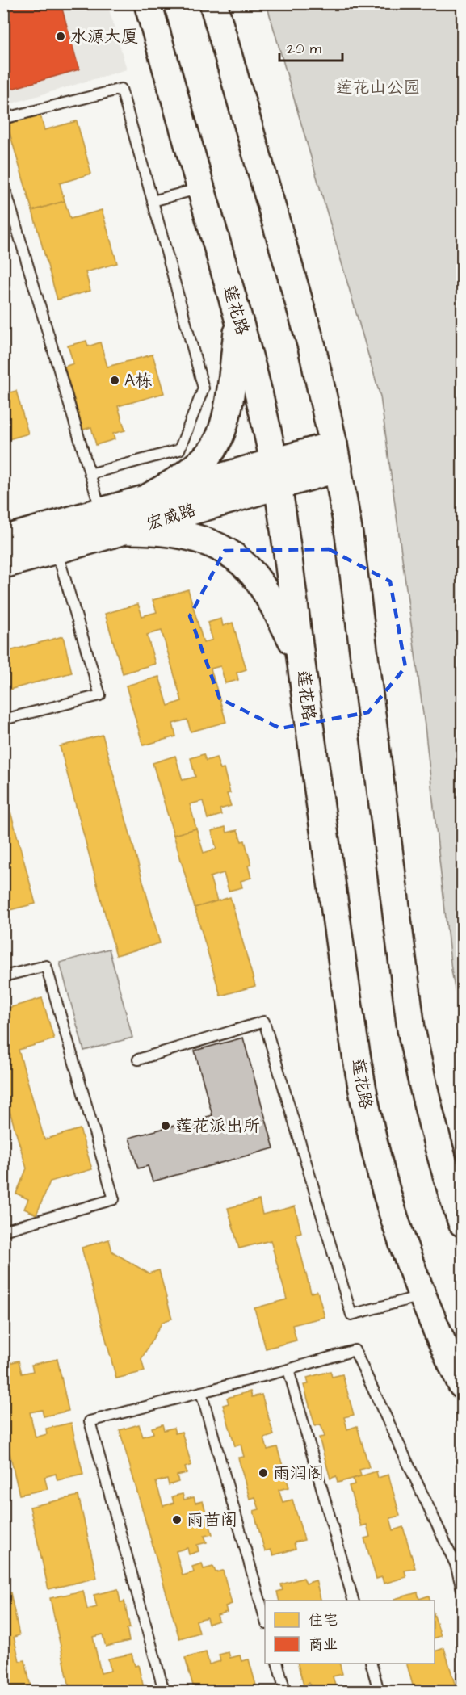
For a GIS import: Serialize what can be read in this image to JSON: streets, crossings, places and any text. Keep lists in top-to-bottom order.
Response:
{
  "streets": {
    "main road": ["莲花路", "宏威路"]
  },
  "crossings": [
    ["莲花路", "宏威路"]
  ],
  "parks": ["莲花山公园"],
  "places": [
    "水源大厦",
    "A栋",
    "莲花派出所",
    "雨润阁",
    "雨苗阁"
  ],
  "legend": ["住宅", "商业"],
  "scale_bar": "20 m"
}
